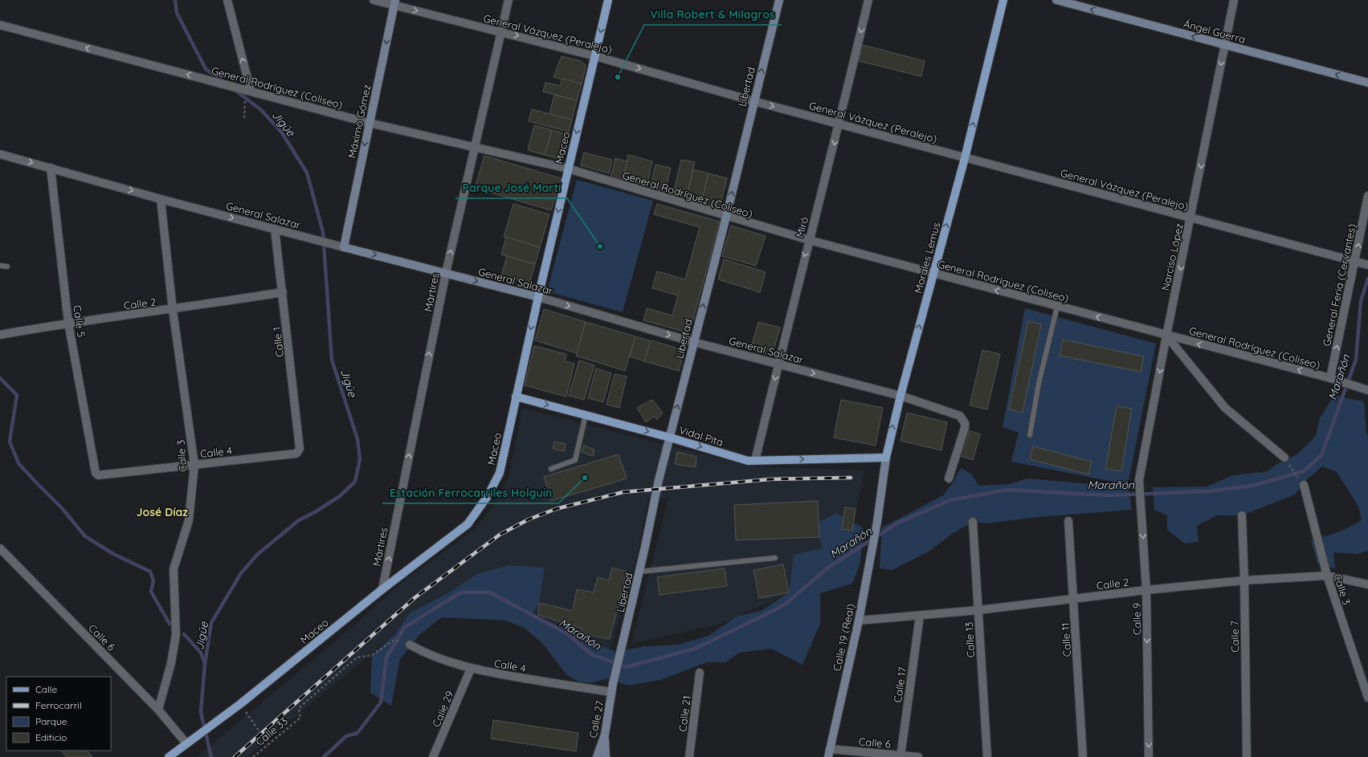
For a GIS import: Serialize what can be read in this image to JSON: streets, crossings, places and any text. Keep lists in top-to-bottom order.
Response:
{
  "streets": {
    "main road": ["Maceo", "Morales Lemus", "Vidal Pita"],
    "street": [
      "Ángel Guerra",
      "General Vázquez (Peralejo)",
      "Libertad",
      "General Rodríguez (Coliseo)",
      "Máximo Gómez",
      "General Salazar",
      "Miró",
      "Narciso López",
      "General Feria (Cervantes)",
      "Mártires",
      "Calle 2",
      "Calle 5",
      "Calle 1",
      "Calle 4",
      "Calle 3",
      "Calle 9",
      "Calle 7",
      "Calle 6",
      "Calle 19 (Real)",
      "Calle 13",
      "Calle 11",
      "Calle 17",
      "Calle 29",
      "Calle 21",
      "Calle 27"
    ],
    "path": ["Calle 33"]
  },
  "crossings": [
    ["Ángel Guerra", "Narciso López"],
    ["General Vázquez (Peralejo)", "Libertad"],
    ["General Vázquez (Peralejo)", "Máximo Gómez"],
    ["General Vázquez (Peralejo)", "Maceo"],
    ["General Vázquez (Peralejo)", "Miró"],
    ["General Vázquez (Peralejo)", "Narciso López"],
    ["General Vázquez (Peralejo)", "Morales Lemus"],
    ["General Vázquez (Peralejo)", "General Feria (Cervantes)"],
    ["General Vázquez (Peralejo)", "Mártires"],
    ["Libertad", "General Rodríguez (Coliseo)"],
    ["Libertad", "General Salazar"],
    ["Libertad", "Vidal Pita"],
    ["Libertad", "Calle 4"],
    ["Libertad", "Calle 27"],
    ["General Rodríguez (Coliseo)", "Máximo Gómez"],
    ["General Rodríguez (Coliseo)", "Maceo"],
    ["General Rodríguez (Coliseo)", "Miró"],
    ["General Rodríguez (Coliseo)", "Narciso López"],
    ["General Rodríguez (Coliseo)", "Morales Lemus"],
    ["General Rodríguez (Coliseo)", "General Feria (Cervantes)"],
    ["General Rodríguez (Coliseo)", "Mártires"],
    ["Máximo Gómez", "General Salazar"],
    ["Maceo", "General Salazar"],
    ["Maceo", "Mártires"],
    ["Maceo", "Vidal Pita"],
    ["Maceo", "Calle 6"],
    ["General Salazar", "Miró"],
    ["General Salazar", "Morales Lemus"],
    ["General Salazar", "Mártires"],
    ["General Salazar", "Calle 5"],
    ["General Salazar", "Calle 1"],
    ["General Salazar", "Calle 3"],
    ["Miró", "Vidal Pita"],
    ["Narciso López", "Calle 9"],
    ["Morales Lemus", "Vidal Pita"],
    ["Morales Lemus", "Calle 19 (Real)"],
    ["Calle 2", "Calle 5"],
    ["Calle 2", "Calle 1"],
    ["Calle 2", "Calle 3"],
    ["Calle 2", "Calle 9"],
    ["Calle 2", "Calle 7"],
    ["Calle 2", "Calle 19 (Real)"],
    ["Calle 2", "Calle 13"],
    ["Calle 2", "Calle 11"],
    ["Calle 2", "Calle 17"],
    ["Calle 5", "Calle 4"],
    ["Calle 1", "Calle 4"],
    ["Calle 4", "Calle 3"],
    ["Calle 4", "Calle 29"],
    ["Calle 4", "Calle 27"],
    ["Calle 4", "Calle 33"],
    ["Calle 3", "Calle 6"],
    ["Calle 6", "Calle 19 (Real)"],
    ["Calle 6", "Calle 17"]
  ],
  "one_way": [
    "Ángel Guerra",
    "General Vázquez (Peralejo)",
    "Libertad",
    "General Rodríguez (Coliseo)",
    "Máximo Gómez",
    "Maceo",
    "General Salazar",
    "Miró",
    "Narciso López",
    "Morales Lemus",
    "General Feria (Cervantes)",
    "Mártires",
    "Vidal Pita",
    "Calle 9"
  ],
  "districts": ["José Díaz"],
  "water": ["Jigüe", "Marañón"],
  "places": ["Villa Robert & Milagros", "Parque José Martí", "Estación Ferrocarriles Holguín"],
  "legend": [
    "Calle",
    "Ferrocarril",
    "Parque",
    "Edificio"
  ]
}
